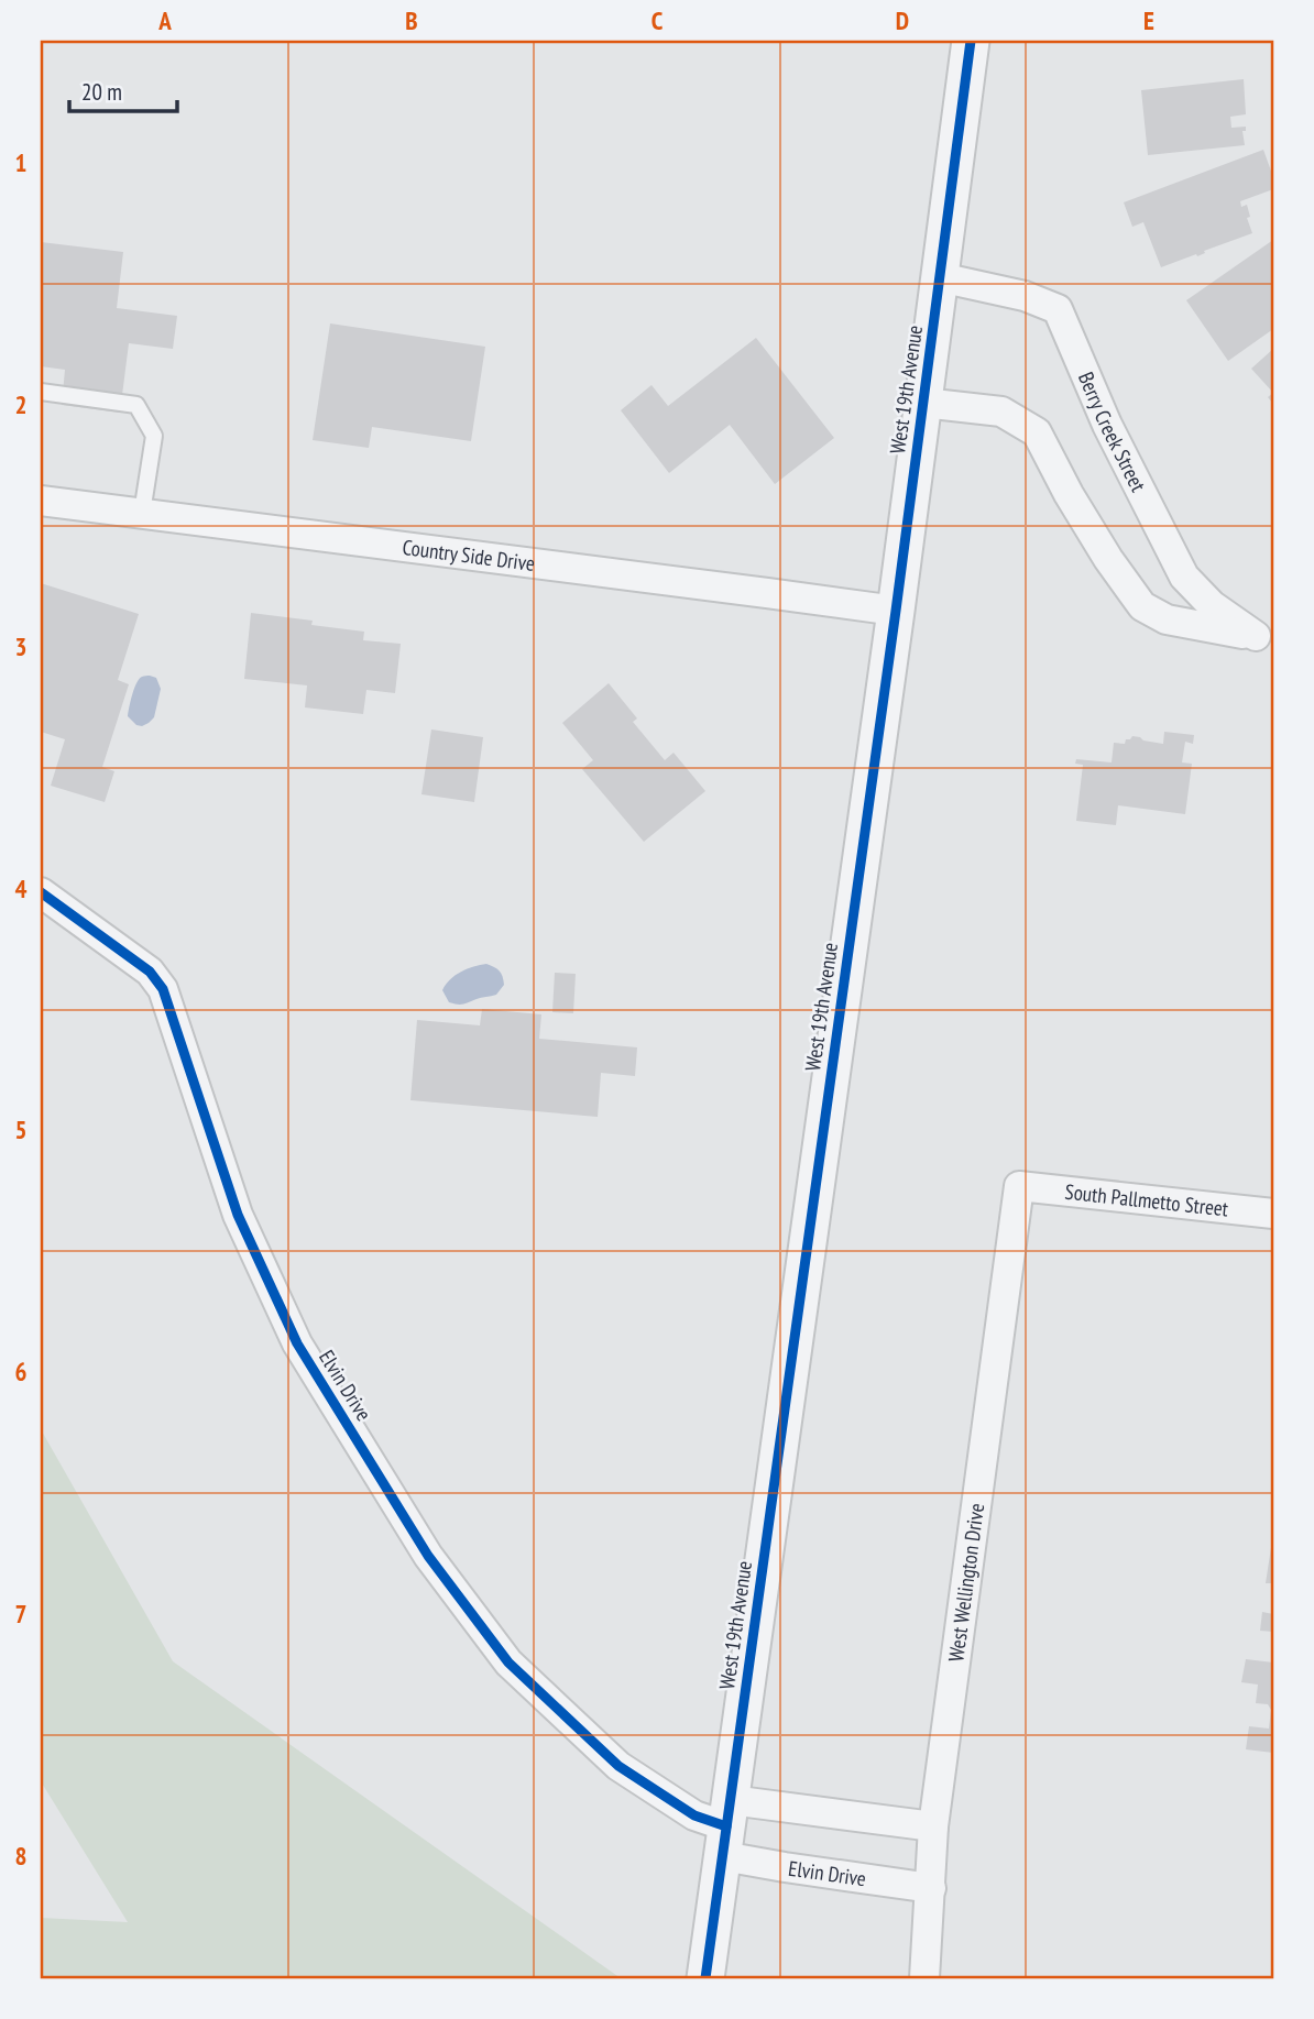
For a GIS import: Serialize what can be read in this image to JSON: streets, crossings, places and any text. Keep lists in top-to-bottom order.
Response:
{
  "streets": {
    "street": [
      "West 19th Avenue",
      "Berry Creek Street",
      "Country Side Drive",
      "South Pallmetto Street",
      "Elvin Drive",
      "West Wellington Drive"
    ]
  },
  "crossings": [
    ["West 19th Avenue", "Berry Creek Street"],
    ["West 19th Avenue", "Country Side Drive"],
    ["West 19th Avenue", "Elvin Drive"],
    ["South Pallmetto Street", "West Wellington Drive"],
    ["Elvin Drive", "West Wellington Drive"]
  ],
  "scale_bar": "20 m",
  "grid": {
    "columns": [
      "A",
      "B",
      "C",
      "D",
      "E"
    ],
    "rows": [
      "1",
      "2",
      "3",
      "4",
      "5",
      "6",
      "7",
      "8"
    ]
  }
}
